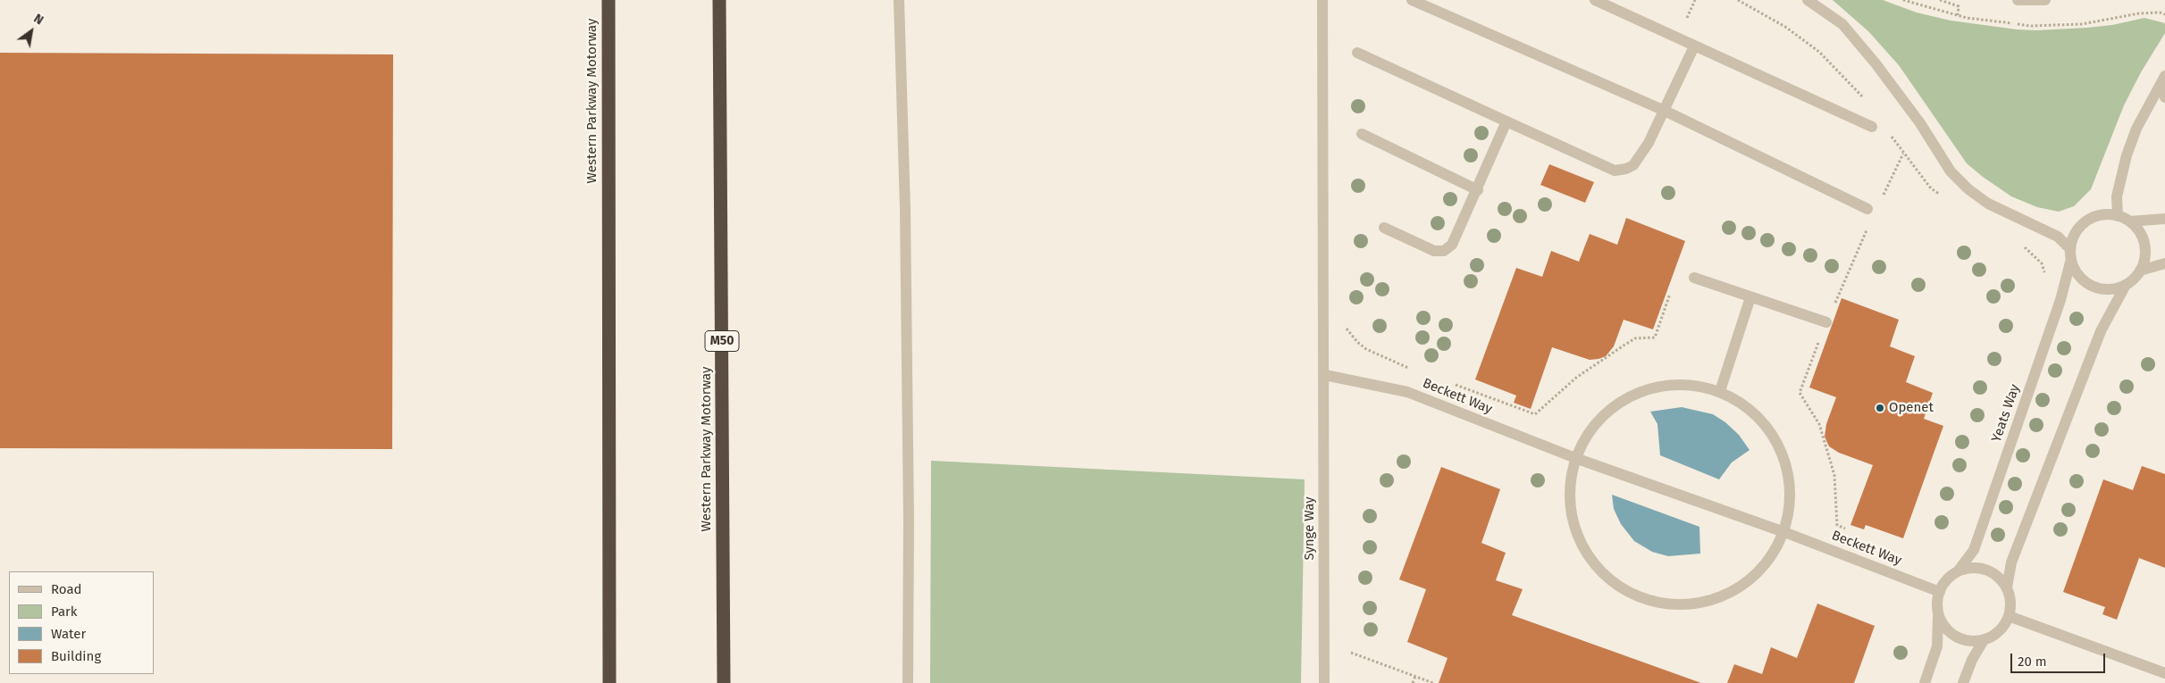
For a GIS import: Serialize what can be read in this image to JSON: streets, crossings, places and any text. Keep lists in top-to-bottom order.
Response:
{
  "streets": {
    "highway": ["Western Parkway Motorway", "M50"],
    "street": ["Beckett Way", "Yeats Way", "Synge Way"]
  },
  "crossings": [
    ["Beckett Way", "Yeats Way"],
    ["Beckett Way", "Synge Way"]
  ],
  "places": ["Openet"],
  "legend": [
    "Road",
    "Park",
    "Water",
    "Building"
  ],
  "scale_bar": "20 m",
  "north": "top right"
}
